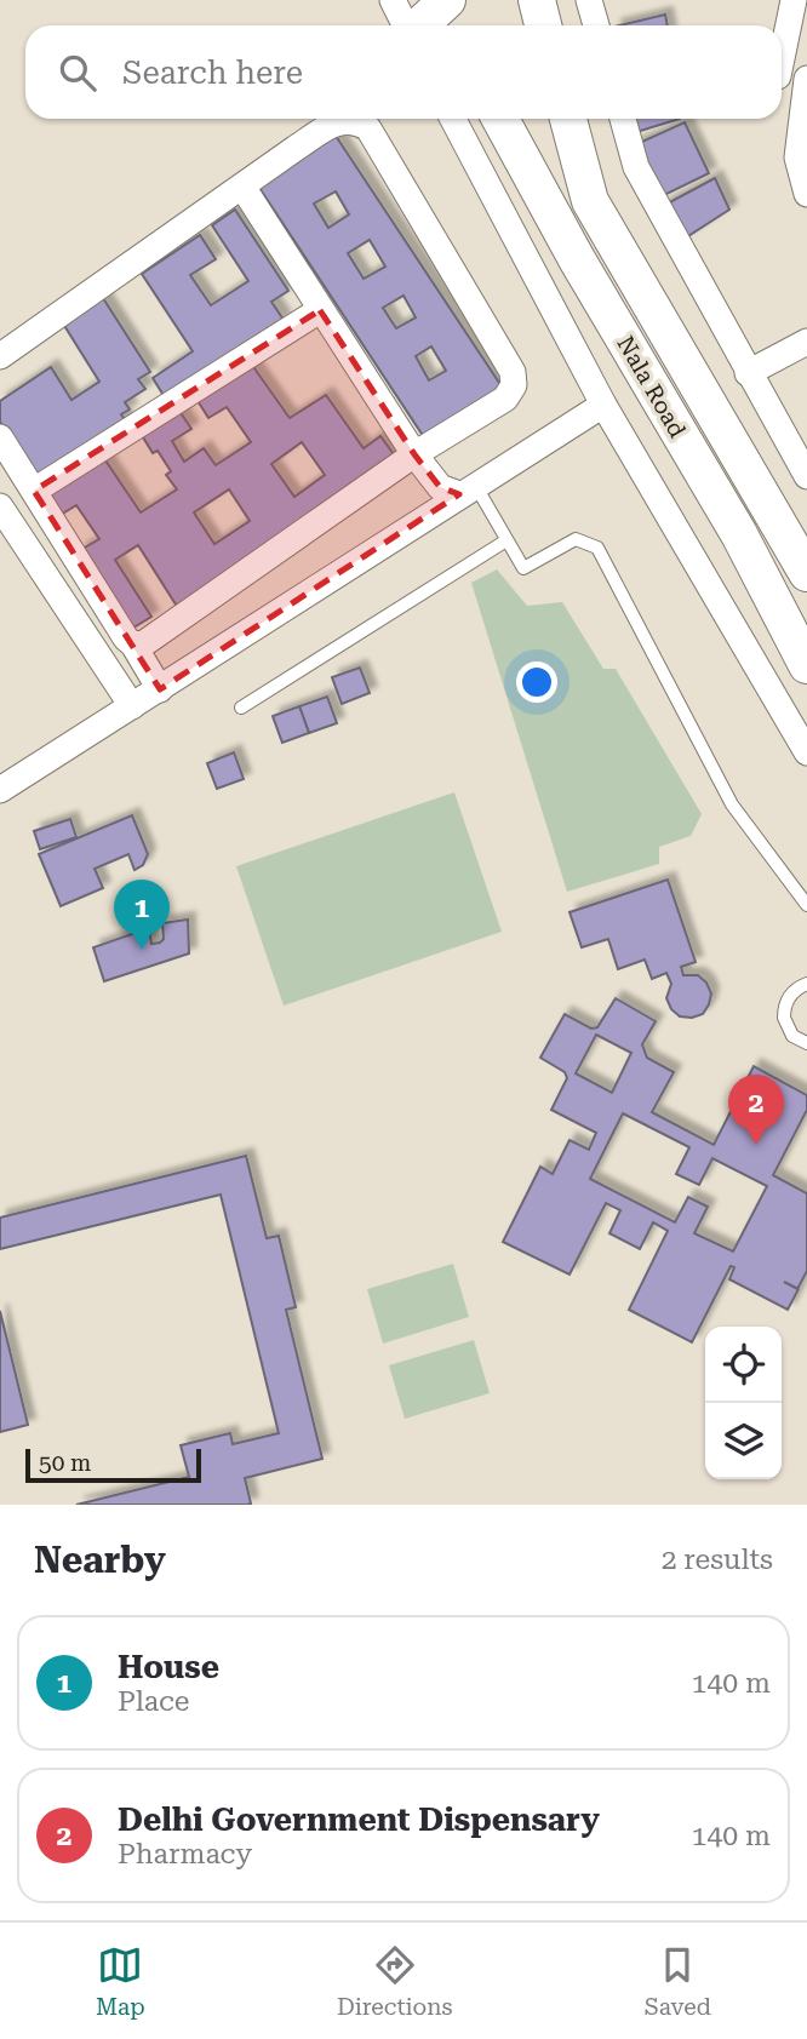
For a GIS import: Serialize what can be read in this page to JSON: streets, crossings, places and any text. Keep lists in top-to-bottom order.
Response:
{
  "streets": {
    "main road": ["Nala Road"]
  },
  "scale_bar": "50 m",
  "page": {
    "search": "Search here",
    "pins": ["1", "2"],
    "scale": "50 m",
    "heading": ["Nearby", "2 results"],
    "list": [
      {
        "mark": "1",
        "name": "House",
        "note": "Place",
        "value": "140 m"
      },
      {
        "mark": "2",
        "name": "Delhi Government Dispensary",
        "note": "Pharmacy",
        "value": "140 m"
      }
    ],
    "nav": ["Map", "Directions", "Saved"]
  }
}
